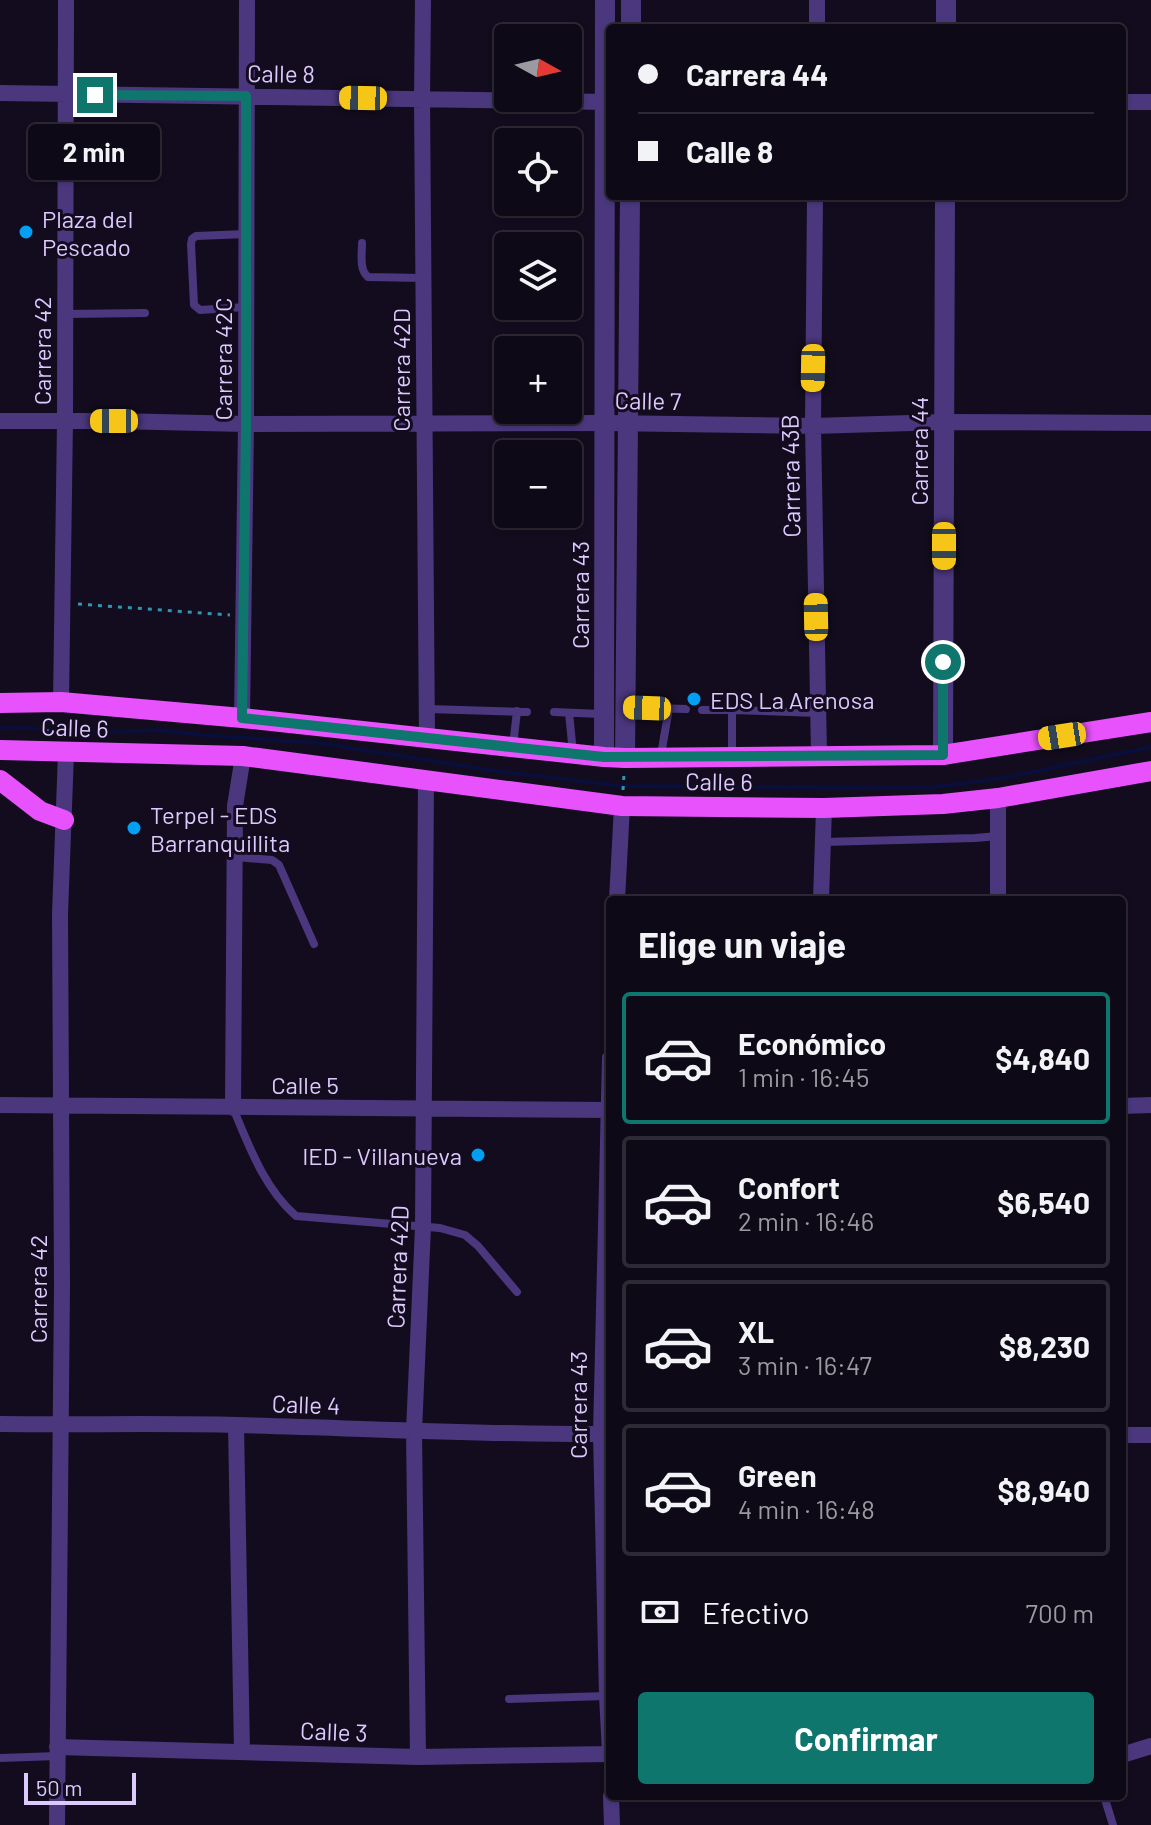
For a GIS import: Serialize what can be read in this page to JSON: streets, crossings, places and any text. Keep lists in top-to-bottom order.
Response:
{
  "streets": {
    "main road": ["Calle 6"],
    "street": [
      "Calle 8",
      "Carrera 42",
      "Carrera 42C",
      "Carrera 42D",
      "Calle 7",
      "Carrera 44",
      "Carrera 43B",
      "Carrera 43",
      "Calle 5",
      "Calle 4",
      "Calle 3"
    ]
  },
  "crossings": [
    ["Calle 8", "Carrera 42"],
    ["Calle 8", "Carrera 42C"],
    ["Calle 8", "Carrera 42D"],
    ["Carrera 42", "Calle 7"],
    ["Carrera 42", "Calle 6"],
    ["Carrera 42", "Calle 5"],
    ["Carrera 42", "Calle 4"],
    ["Carrera 42", "Calle 3"],
    ["Carrera 42C", "Calle 7"],
    ["Carrera 42C", "Calle 6"],
    ["Carrera 42D", "Calle 7"],
    ["Carrera 42D", "Calle 6"],
    ["Carrera 42D", "Calle 5"],
    ["Carrera 42D", "Calle 4"],
    ["Carrera 42D", "Calle 3"],
    ["Calle 7", "Carrera 44"],
    ["Calle 7", "Carrera 43B"],
    ["Calle 7", "Carrera 43"],
    ["Carrera 44", "Calle 6"],
    ["Carrera 43B", "Calle 6"],
    ["Carrera 43", "Calle 6"]
  ],
  "places": [
    "Plaza del Pescado",
    "EDS La Arenosa",
    "Terpel - EDS Barranquillita",
    "IED - Villanueva"
  ],
  "scale_bar": "50 m",
  "north": "right",
  "page": {
    "map_buttons": ["+", "−"],
    "banner": ["Carrera 44", "Calle 8"],
    "bubble": "2 min",
    "heading": "Elige un viaje",
    "list": [
      {
        "name": "Económico",
        "note": "1 min · 16:45",
        "value": "$4,840"
      },
      {
        "name": "Confort",
        "note": "2 min · 16:46",
        "value": "$6,540"
      },
      {
        "name": "XL",
        "note": "3 min · 16:47",
        "value": "$8,230"
      },
      {
        "name": "Green",
        "note": "4 min · 16:48",
        "value": "$8,940"
      }
    ],
    "pay": ["Efectivo", "700 m"],
    "buttons": "Confirmar",
    "scale": "50 m"
  }
}
